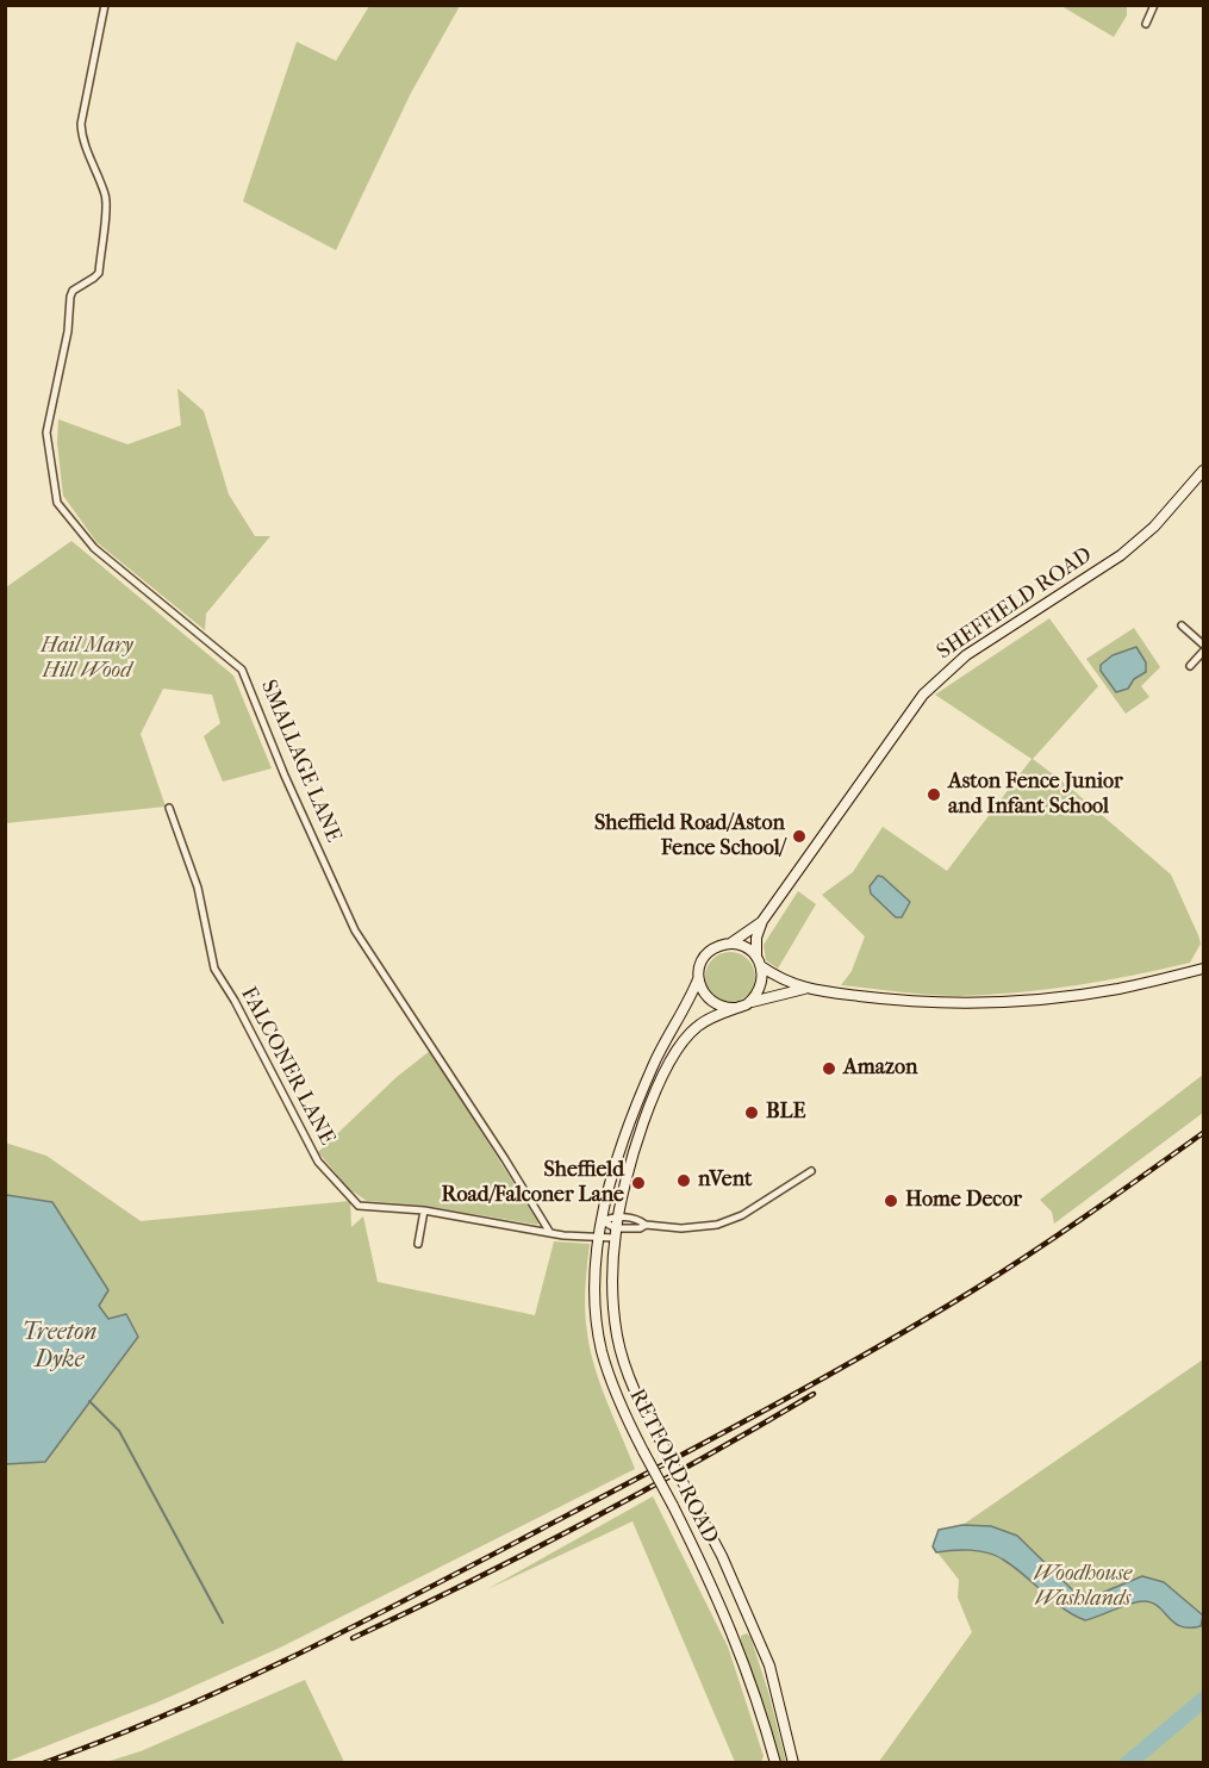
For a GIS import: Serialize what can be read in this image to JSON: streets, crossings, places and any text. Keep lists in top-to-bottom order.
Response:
{
  "streets": {
    "main road": ["SHEFFIELD ROAD", "RETFORD ROAD"],
    "street": ["SMALLAGE LANE", "FALCONER LANE"]
  },
  "crossings": [
    ["SHEFFIELD ROAD", "RETFORD ROAD"],
    ["SMALLAGE LANE", "FALCONER LANE"],
    ["FALCONER LANE", "RETFORD ROAD"]
  ],
  "water": ["Treeton Dyke"],
  "parks": ["Hail Mary Hill Wood", "Woodhouse Washlands"],
  "places": [
    "Aston Fence Junior and Infant School",
    "Sheffield Road/Aston Fence School/",
    "Amazon",
    "BLE",
    "nVent",
    "Sheffield Road/Falconer Lane",
    "Home Decor"
  ]
}
